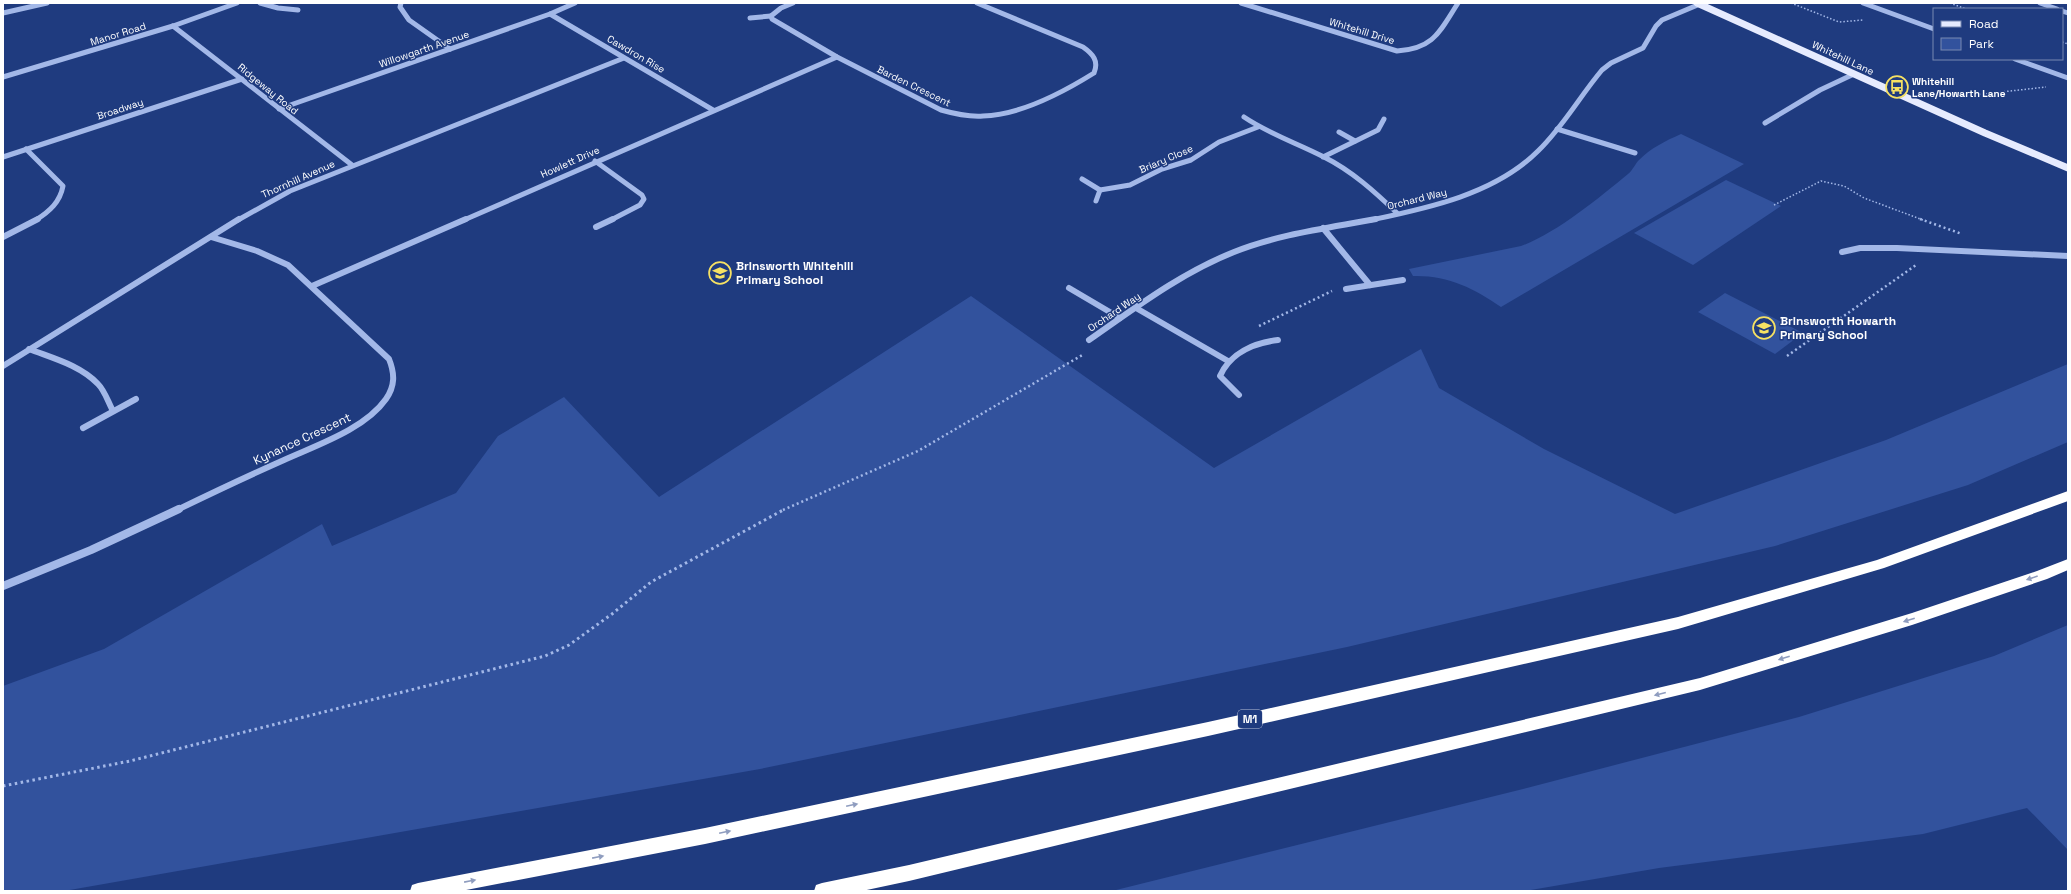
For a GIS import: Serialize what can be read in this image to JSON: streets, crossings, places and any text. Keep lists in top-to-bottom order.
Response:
{
  "streets": {
    "highway": ["M1"],
    "main road": ["Whitehill Lane"],
    "street": [
      "Whitehill Drive",
      "Manor Road",
      "Willowgarth Avenue",
      "Cawdron Rise",
      "Barden Crescent",
      "Ridgeway Road",
      "Broadway",
      "Briary Close",
      "Howlett Drive",
      "Thornhill Avenue",
      "Orchard Way",
      "Kynance Crescent"
    ]
  },
  "crossings": [
    ["Manor Road", "Ridgeway Road"],
    ["Willowgarth Avenue", "Cawdron Rise"],
    ["Willowgarth Avenue", "Ridgeway Road"],
    ["Cawdron Rise", "Howlett Drive"],
    ["Cawdron Rise", "Thornhill Avenue"],
    ["Whitehill Lane", "Orchard Way"],
    ["Barden Crescent", "Howlett Drive"],
    ["Ridgeway Road", "Broadway"],
    ["Ridgeway Road", "Thornhill Avenue"],
    ["Howlett Drive", "Kynance Crescent"],
    ["Thornhill Avenue", "Kynance Crescent"]
  ],
  "places": {
    "bus stop": ["Whitehill Lane/Howarth Lane"],
    "school or university": ["Brinsworth Whitehill Primary School", "Brinsworth Howarth Primary School"]
  },
  "legend": ["Road", "Park"]
}
